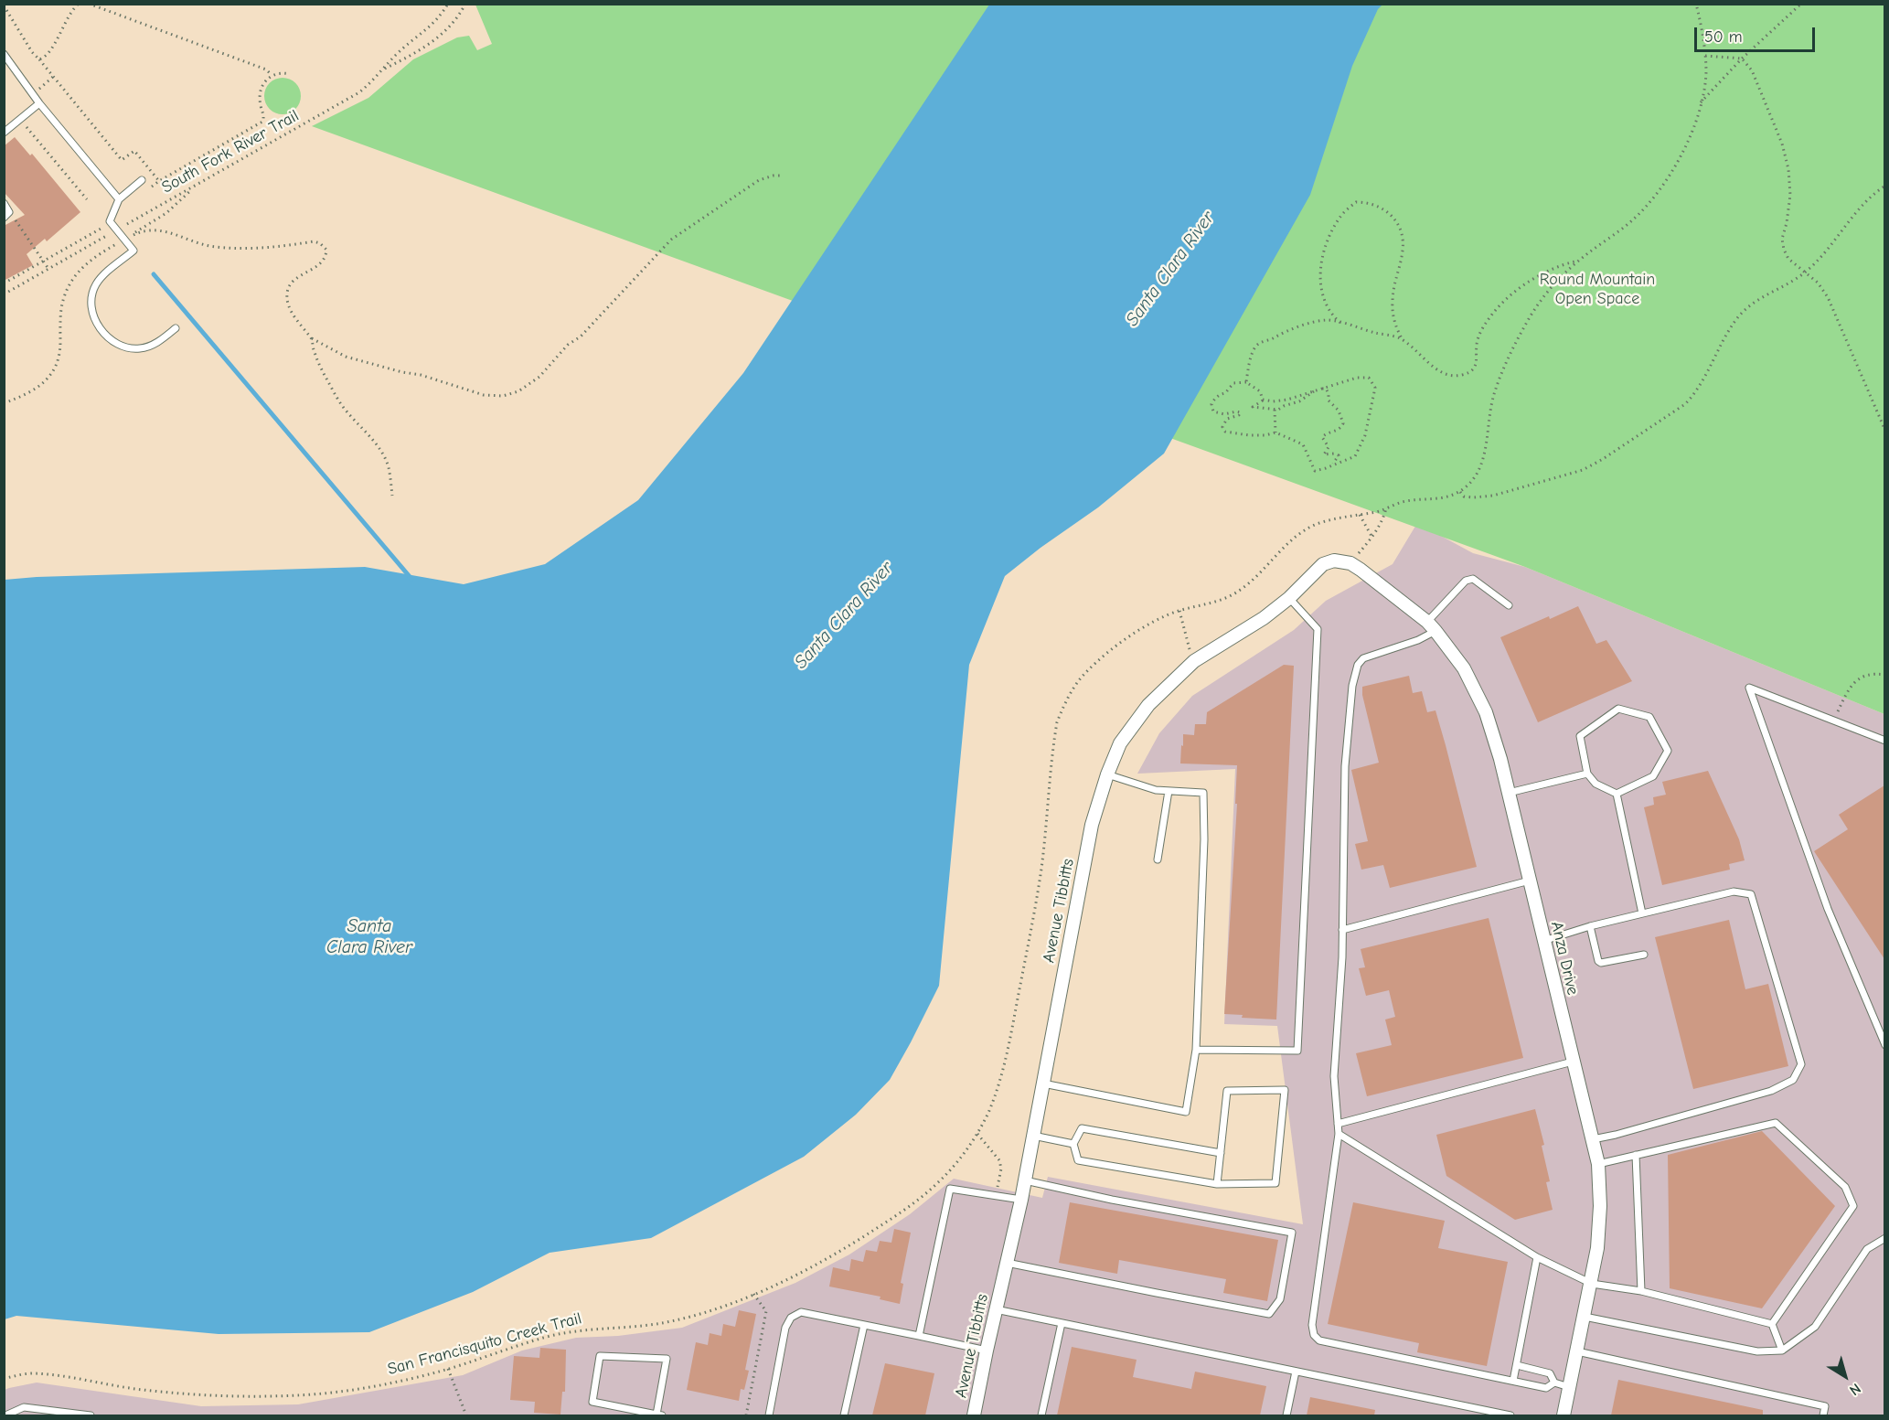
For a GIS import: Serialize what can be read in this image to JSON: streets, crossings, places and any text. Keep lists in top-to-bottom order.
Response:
{
  "streets": {
    "street": ["Avenue Tibbitts", "Anza Drive"],
    "path": ["South Fork River Trail", "San Francisquito Creek Trail"]
  },
  "crossings": [
    ["Avenue Tibbitts", "Anza Drive"]
  ],
  "water": ["Santa Clara River"],
  "parks": ["Round Mountain Open Space"],
  "scale_bar": "50 m",
  "north": "bottom right"
}
